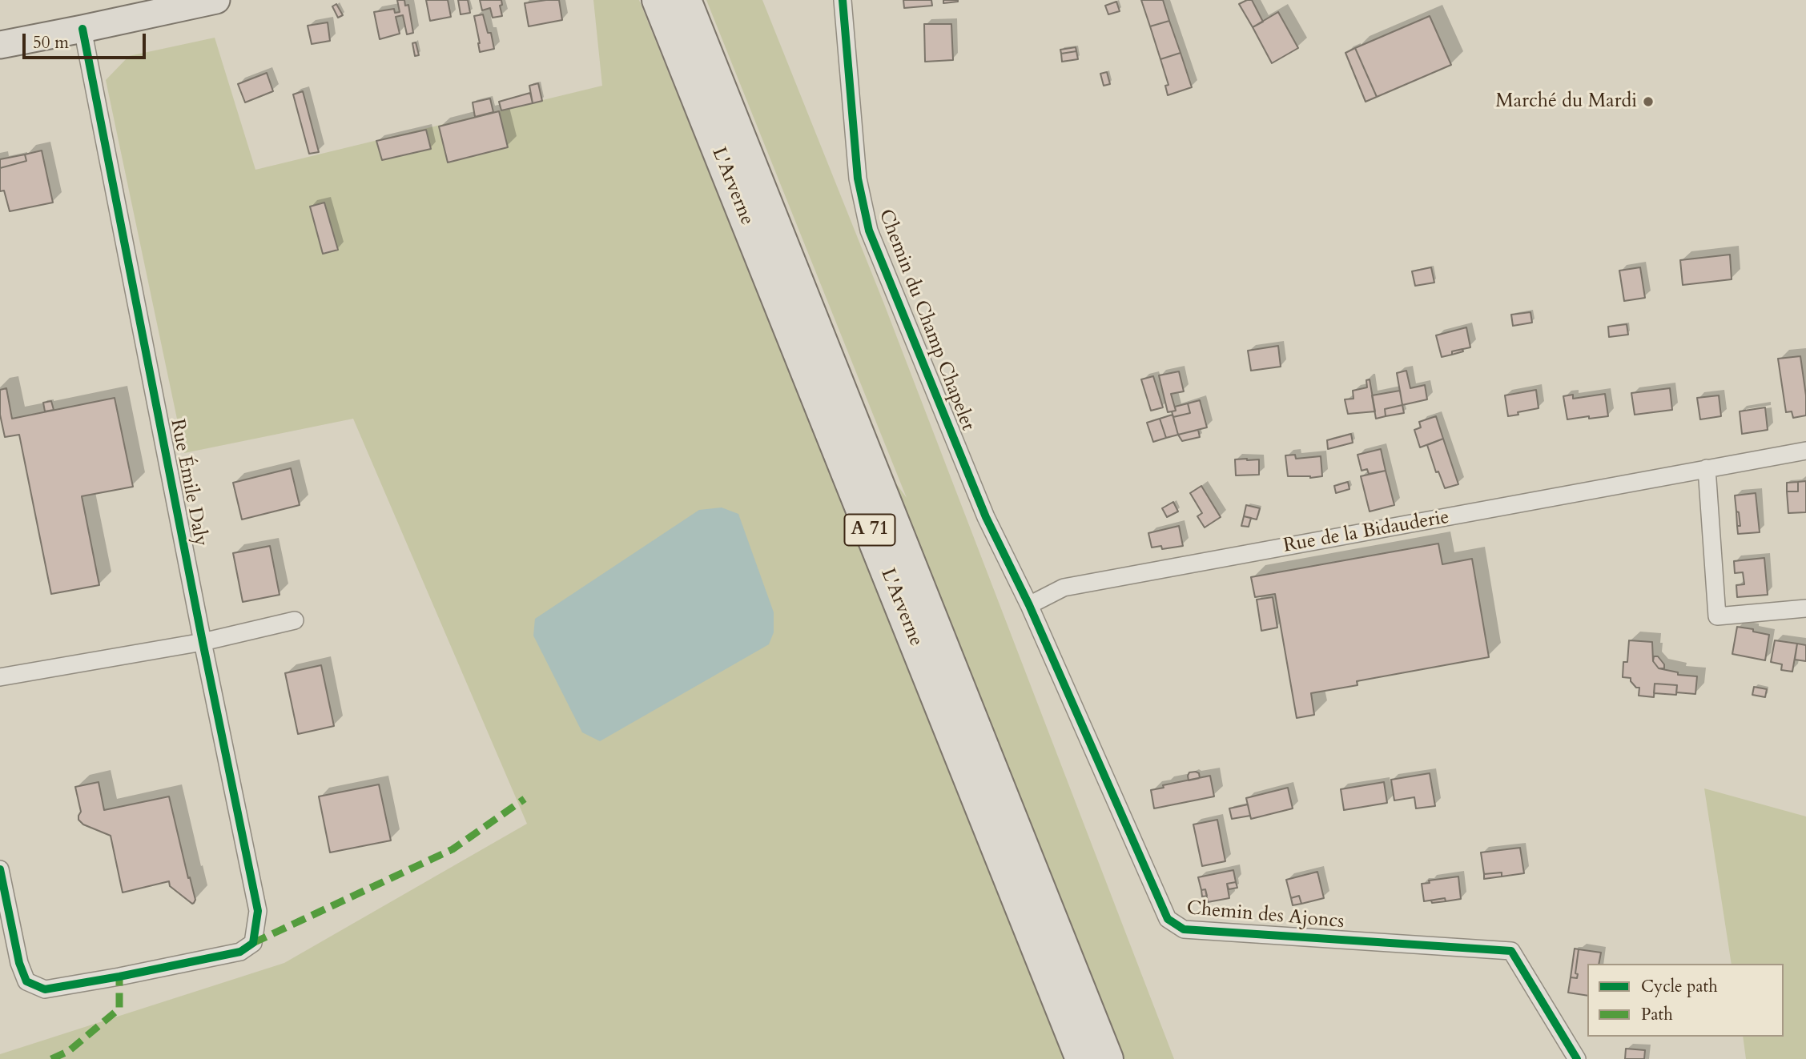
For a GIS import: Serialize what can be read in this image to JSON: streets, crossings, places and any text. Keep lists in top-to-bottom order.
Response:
{
  "streets": {
    "highway": ["L'Arverne", "A 71"],
    "street": [
      "Chemin du Champ Chapelet",
      "Rue Émile Daly",
      "Rue de la Bidauderie",
      "Chemin des Ajoncs"
    ]
  },
  "crossings": [
    ["Chemin du Champ Chapelet", "Rue de la Bidauderie"],
    ["Chemin du Champ Chapelet", "Chemin des Ajoncs"],
    ["Rue de la Bidauderie", "Chemin des Ajoncs"]
  ],
  "places": ["Marché du Mardi"],
  "legend": ["Cycle path", "Path"],
  "scale_bar": "50 m"
}
